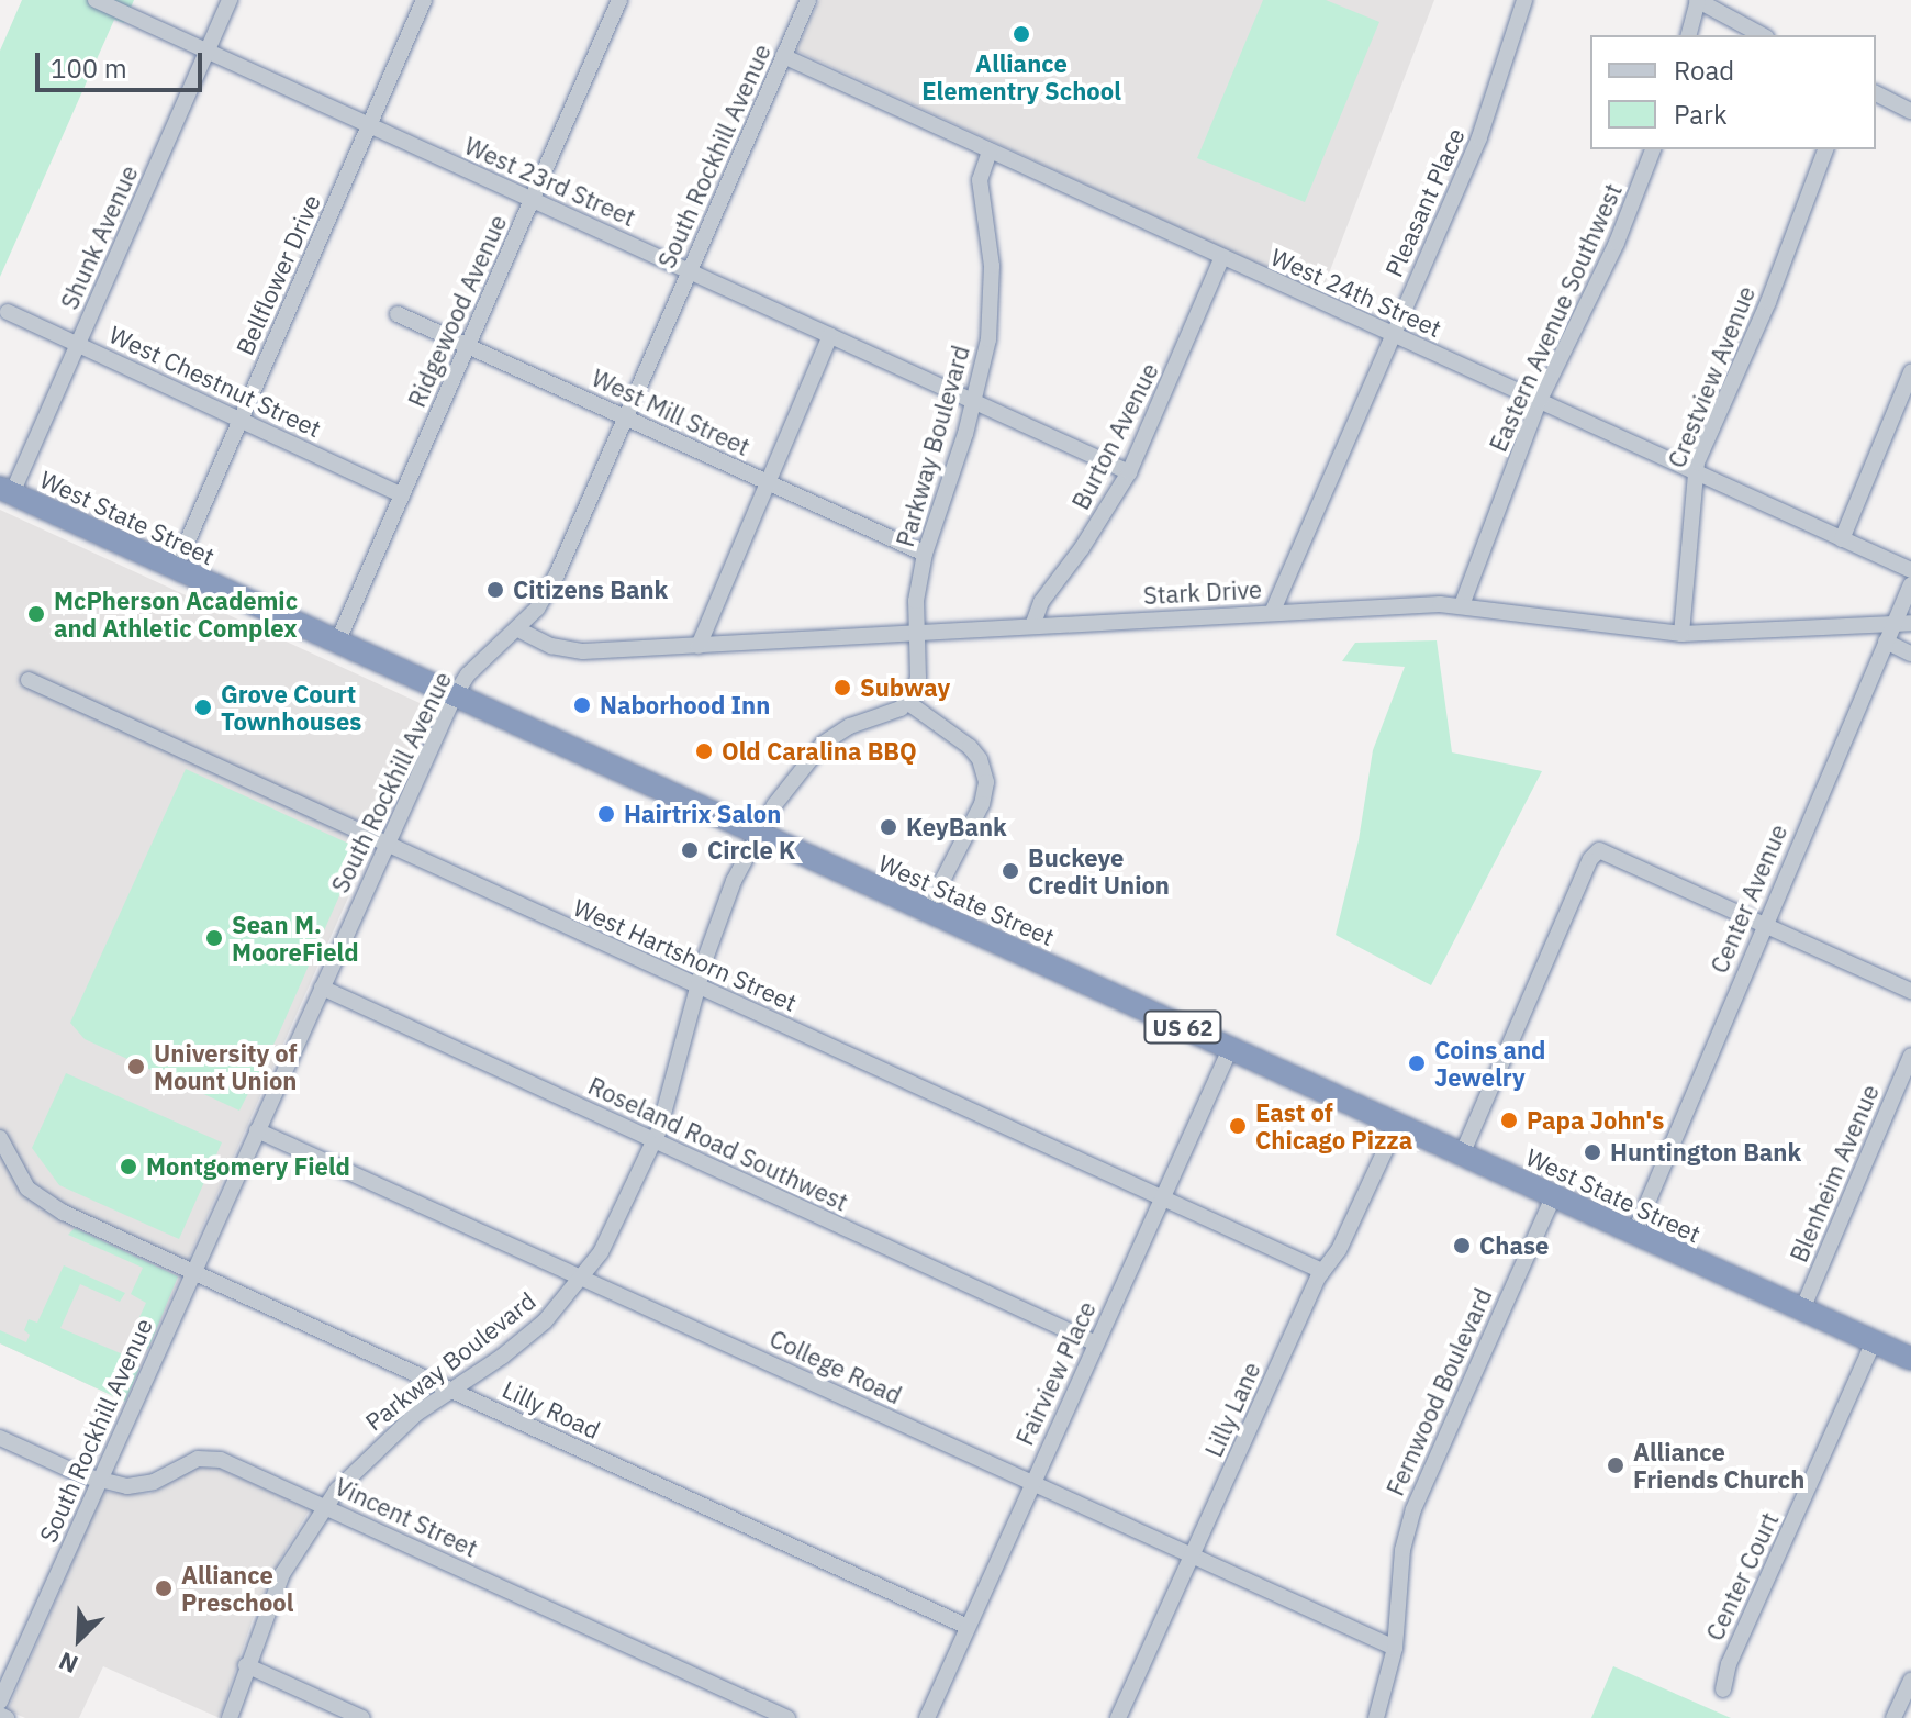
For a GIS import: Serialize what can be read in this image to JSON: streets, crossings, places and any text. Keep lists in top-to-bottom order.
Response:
{
  "streets": {
    "highway": ["West State Street", "US 62"],
    "street": [
      "South Rockhill Avenue",
      "West 23rd Street",
      "Pleasant Place",
      "Shunk Avenue",
      "Bellflower Drive",
      "West 24th Street",
      "Ridgewood Avenue",
      "Eastern Avenue Southwest",
      "Crestview Avenue",
      "West Chestnut Street",
      "West Mill Street",
      "Burton Avenue",
      "Parkway Boulevard",
      "Stark Drive",
      "Center Avenue",
      "West Hartshorn Street",
      "Roseland Road Southwest",
      "Blenheim Avenue",
      "College Road",
      "Fairview Place",
      "Fernwood Boulevard",
      "Lilly Road",
      "Lilly Lane",
      "Vincent Street",
      "Center Court"
    ]
  },
  "crossings": [
    ["South Rockhill Avenue", "West 23rd Street"],
    ["South Rockhill Avenue", "West 24th Street"],
    ["South Rockhill Avenue", "West Mill Street"],
    ["South Rockhill Avenue", "West State Street"],
    ["South Rockhill Avenue", "Stark Drive"],
    ["South Rockhill Avenue", "West Hartshorn Street"],
    ["South Rockhill Avenue", "Roseland Road Southwest"],
    ["South Rockhill Avenue", "College Road"],
    ["South Rockhill Avenue", "Lilly Road"],
    ["South Rockhill Avenue", "Vincent Street"],
    ["West 23rd Street", "Shunk Avenue"],
    ["West 23rd Street", "Bellflower Drive"],
    ["West 23rd Street", "Ridgewood Avenue"],
    ["West 23rd Street", "Burton Avenue"],
    ["West 23rd Street", "Parkway Boulevard"],
    ["Pleasant Place", "West 24th Street"],
    ["Pleasant Place", "Stark Drive"],
    ["Shunk Avenue", "West Chestnut Street"],
    ["Shunk Avenue", "West State Street"],
    ["Bellflower Drive", "West Chestnut Street"],
    ["Bellflower Drive", "West State Street"],
    ["West 24th Street", "Eastern Avenue Southwest"],
    ["West 24th Street", "Crestview Avenue"],
    ["West 24th Street", "Burton Avenue"],
    ["West 24th Street", "Parkway Boulevard"],
    ["Ridgewood Avenue", "West Chestnut Street"],
    ["Ridgewood Avenue", "West Mill Street"],
    ["Ridgewood Avenue", "West State Street"],
    ["Eastern Avenue Southwest", "Stark Drive"],
    ["Crestview Avenue", "Stark Drive"],
    ["West Mill Street", "Parkway Boulevard"],
    ["Burton Avenue", "Stark Drive"],
    ["Parkway Boulevard", "West State Street"],
    ["Parkway Boulevard", "Stark Drive"],
    ["Parkway Boulevard", "West Hartshorn Street"],
    ["Parkway Boulevard", "Roseland Road Southwest"],
    ["Parkway Boulevard", "College Road"],
    ["Parkway Boulevard", "Lilly Road"],
    ["Parkway Boulevard", "Vincent Street"],
    ["West State Street", "Center Avenue"],
    ["West State Street", "Blenheim Avenue"],
    ["West State Street", "Fairview Place"],
    ["West State Street", "Fernwood Boulevard"],
    ["West State Street", "Lilly Lane"],
    ["West State Street", "Center Court"],
    ["Stark Drive", "Center Avenue"],
    ["West Hartshorn Street", "Fairview Place"],
    ["West Hartshorn Street", "Lilly Lane"],
    ["Roseland Road Southwest", "Fairview Place"],
    ["College Road", "Fairview Place"],
    ["College Road", "Fernwood Boulevard"],
    ["College Road", "Lilly Lane"],
    ["Fairview Place", "Lilly Road"]
  ],
  "places": [
    "Alliance Elementry School",
    "Citizens Bank",
    "McPherson Academic and Athletic Complex",
    "Subway",
    "Naborhood Inn",
    "Grove Court Townhouses",
    "Old Caralina BBQ",
    "Hairtrix Salon",
    "KeyBank",
    "Circle K",
    "Buckeye Credit Union",
    "Sean M. MooreField",
    "Coins and Jewelry",
    "University of Mount Union",
    "Papa John's",
    "East of Chicago Pizza",
    "Huntington Bank",
    "Montgomery Field",
    "Chase",
    "Alliance Friends Church",
    "Alliance Preschool"
  ],
  "legend": ["Road", "Park"],
  "scale_bar": "100 m",
  "north": "bottom left"
}
